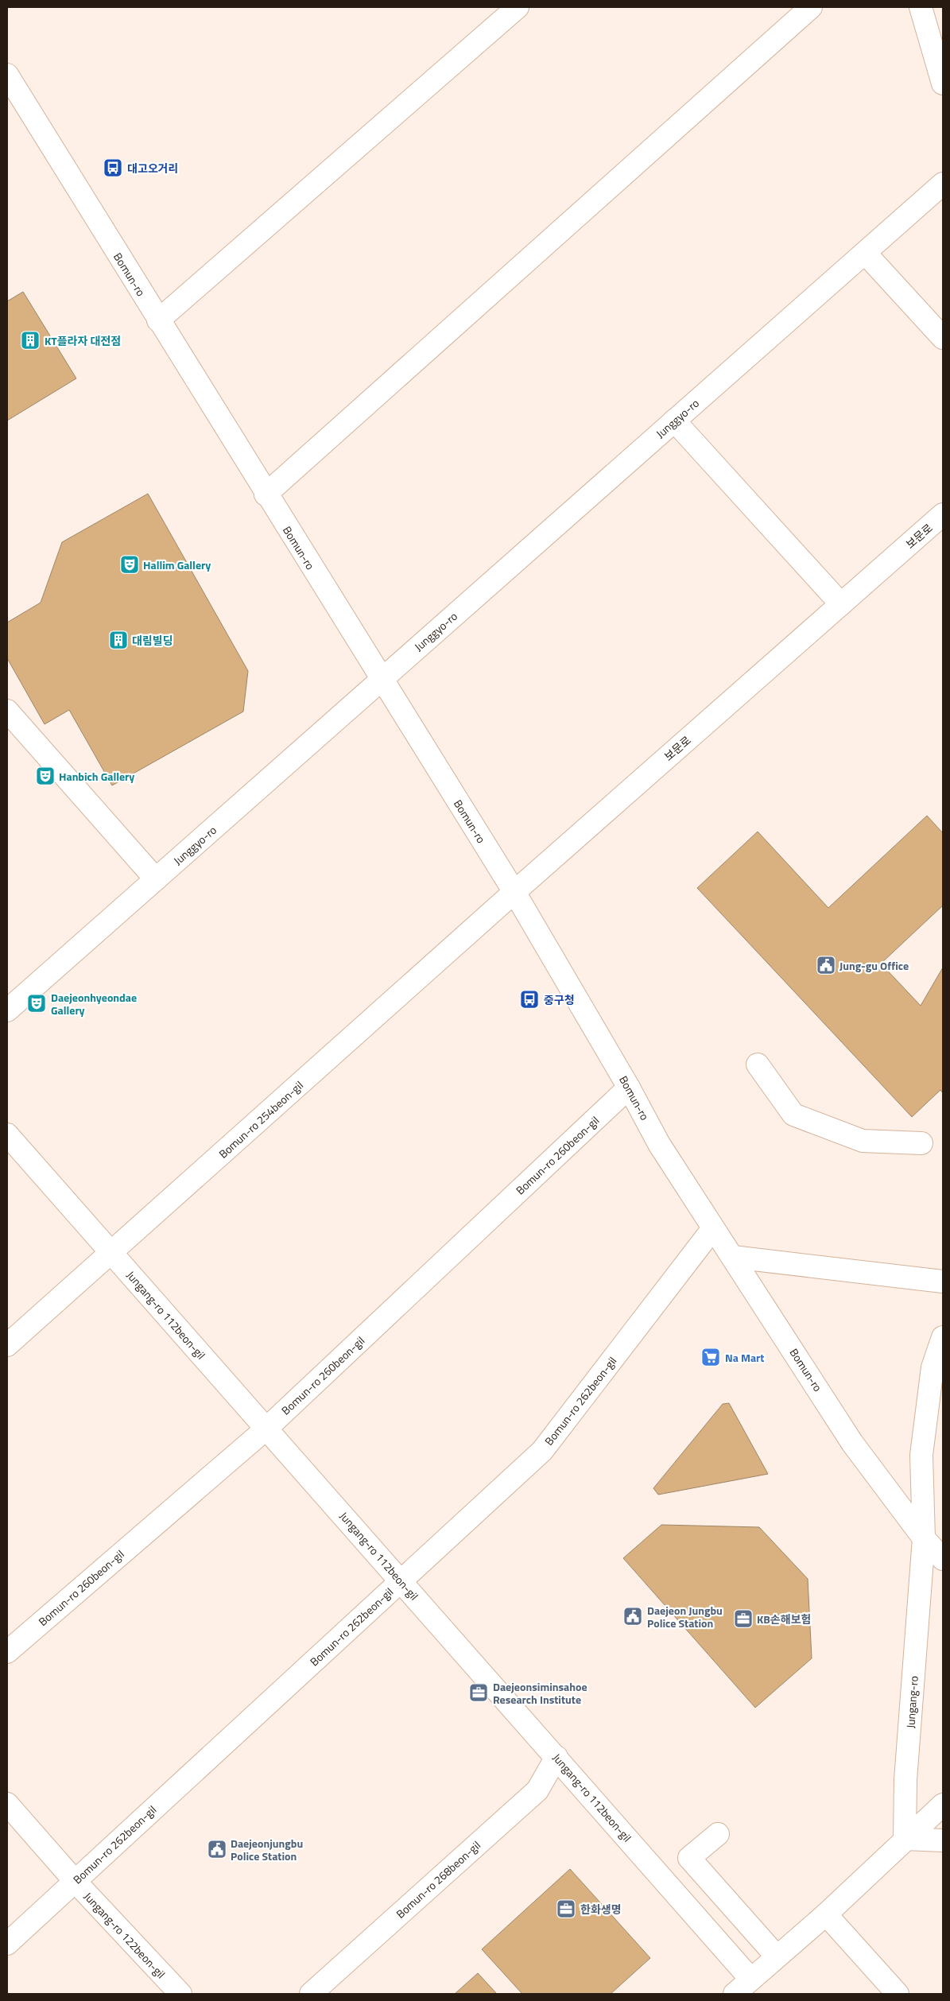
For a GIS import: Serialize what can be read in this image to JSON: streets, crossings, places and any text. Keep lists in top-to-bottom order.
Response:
{
  "streets": {
    "street": [
      "Bomun-ro",
      "Junggyo-ro",
      "보문로",
      "Bomun-ro 254beon-gil",
      "Bomun-ro 260beon-gil",
      "Jungang-ro 112beon-gil",
      "Bomun-ro 262beon-gil",
      "Jungang-ro",
      "Bomun-ro 268beon-gil",
      "Jungang-ro 122beon-gil"
    ]
  },
  "crossings": [
    ["Bomun-ro", "Junggyo-ro"],
    ["Bomun-ro", "보문로"],
    ["Bomun-ro", "Bomun-ro 254beon-gil"],
    ["Bomun-ro", "Bomun-ro 260beon-gil"],
    ["Bomun-ro", "Bomun-ro 262beon-gil"],
    ["Bomun-ro", "Jungang-ro"],
    ["보문로", "Bomun-ro 254beon-gil"],
    ["Bomun-ro 254beon-gil", "Jungang-ro 112beon-gil"],
    ["Bomun-ro 260beon-gil", "Jungang-ro 112beon-gil"],
    ["Jungang-ro 112beon-gil", "Bomun-ro 262beon-gil"],
    ["Jungang-ro 112beon-gil", "Bomun-ro 268beon-gil"],
    ["Bomun-ro 262beon-gil", "Jungang-ro 122beon-gil"]
  ],
  "places": {
    "bus stop": ["대고오거리", "중구청"],
    "building": ["KT플라자 대전점", "대림빌딩"],
    "theatre": ["Hallim Gallery", "Hanbich Gallery", "Daejeonhyeondae Gallery"],
    "public building": ["Jung-gu Office", "Daejeon Jungbu Police Station", "Daejeonjungbu Police Station"],
    "supermarket": ["Na Mart"],
    "office": ["KB손해보험", "Daejeonsiminsahoe Research Institute", "한화생명"]
  }
}
